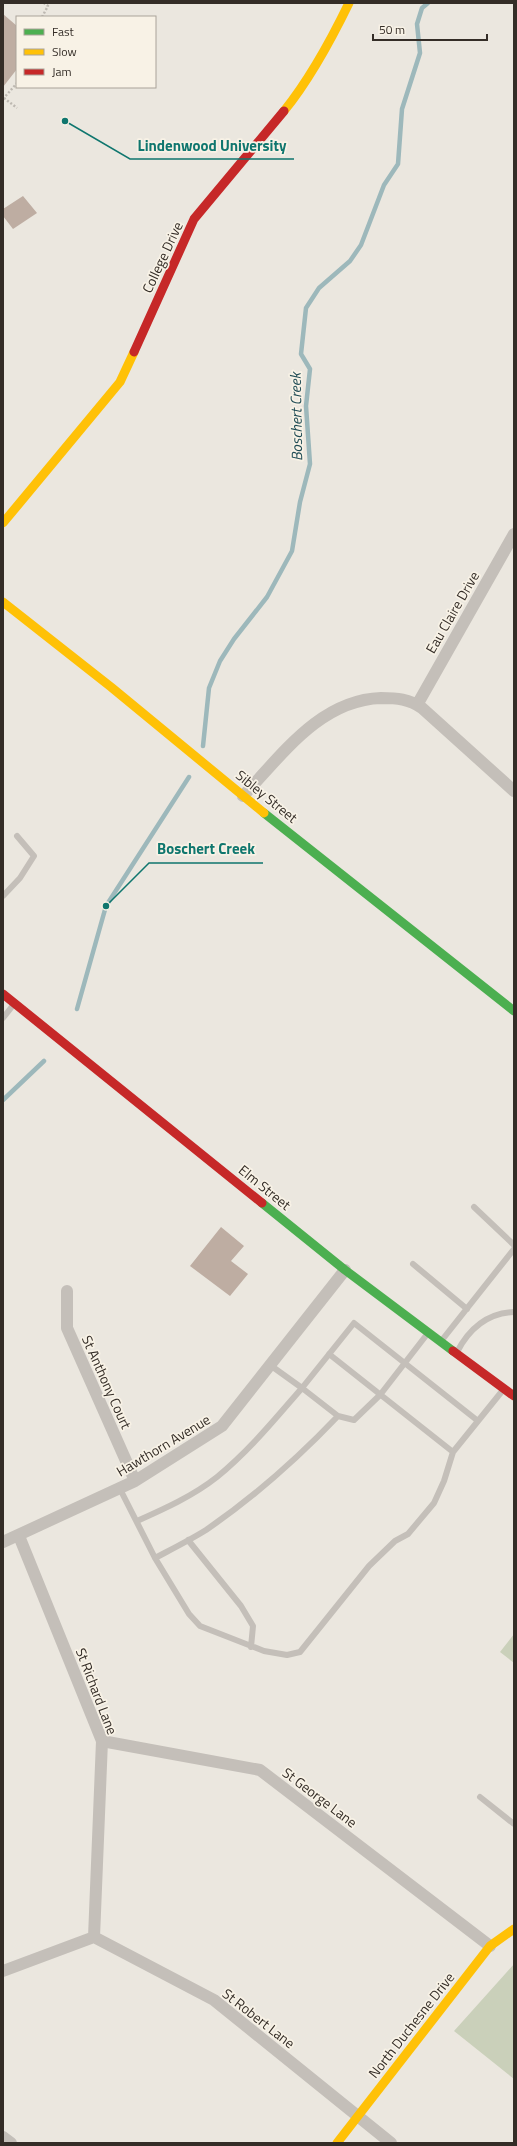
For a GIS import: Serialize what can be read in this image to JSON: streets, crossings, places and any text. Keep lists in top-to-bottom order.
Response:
{
  "streets": {
    "street": [
      "College Drive",
      "Eau Claire Drive",
      "Sibley Street",
      "Elm Street",
      "St Anthony Court",
      "Hawthorn Avenue",
      "St Richard Lane",
      "St George Lane",
      "St Robert Lane",
      "North Duchesne Drive"
    ]
  },
  "crossings": [
    ["Elm Street", "Hawthorn Avenue"],
    ["St Anthony Court", "Hawthorn Avenue"],
    ["Hawthorn Avenue", "St Richard Lane"],
    ["St Richard Lane", "St George Lane"],
    ["St Richard Lane", "St Robert Lane"],
    ["St George Lane", "North Duchesne Drive"],
    ["St Robert Lane", "North Duchesne Drive"]
  ],
  "water": ["Boschert Creek"],
  "places": ["Lindenwood University", "Boschert Creek"],
  "legend": ["Fast", "Slow", "Jam"],
  "scale_bar": "50 m"
}
